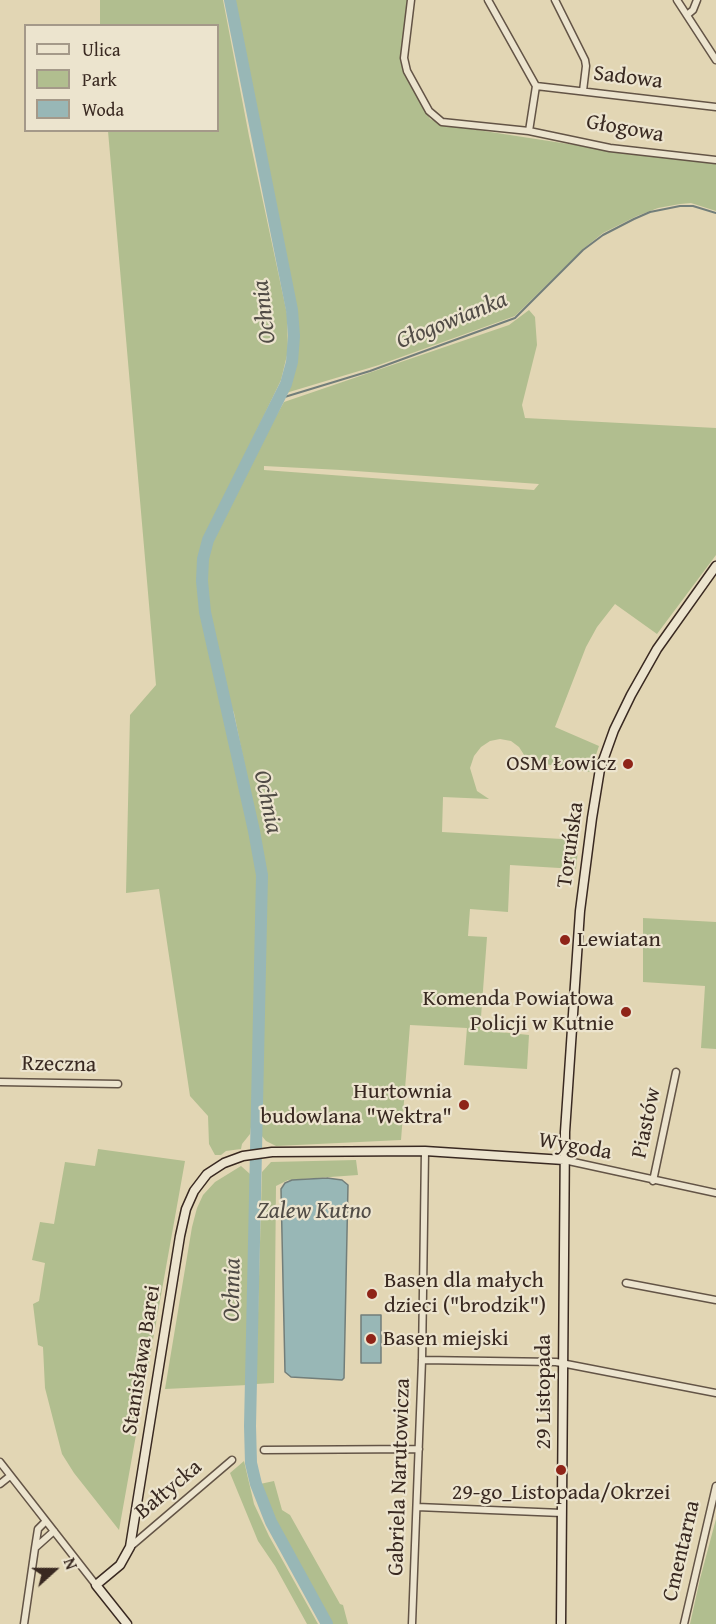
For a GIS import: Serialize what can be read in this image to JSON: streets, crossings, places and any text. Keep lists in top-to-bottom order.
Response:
{
  "streets": {
    "street": [
      "Sadowa",
      "Głogowa",
      "Toruńska",
      "Rzeczna",
      "Piastów",
      "Wygoda",
      "Stanisława Barei",
      "29 Listopada",
      "Gabriela Narutowicza",
      "Bałtycka",
      "Cmentarna"
    ]
  },
  "crossings": [
    ["Toruńska", "Wygoda"],
    ["Toruńska", "29 Listopada"],
    ["Piastów", "Wygoda"],
    ["Wygoda", "Stanisława Barei"],
    ["Wygoda", "29 Listopada"],
    ["Wygoda", "Gabriela Narutowicza"],
    ["Stanisława Barei", "Gabriela Narutowicza"],
    ["Stanisława Barei", "Bałtycka"]
  ],
  "water": ["Ochnia", "Głogowianka", "Zalew Kutno"],
  "places": [
    "OSM Łowicz",
    "Lewiatan",
    "Komenda Powiatowa Policji w Kutnie",
    "Hurtownia budowlana \"Wektra\"",
    "Basen dla małych dzieci (\"brodzik\")",
    "Basen miejski",
    "29-go_Listopada/Okrzei"
  ],
  "legend": ["Ulica", "Park", "Woda"],
  "north": "right"
}
